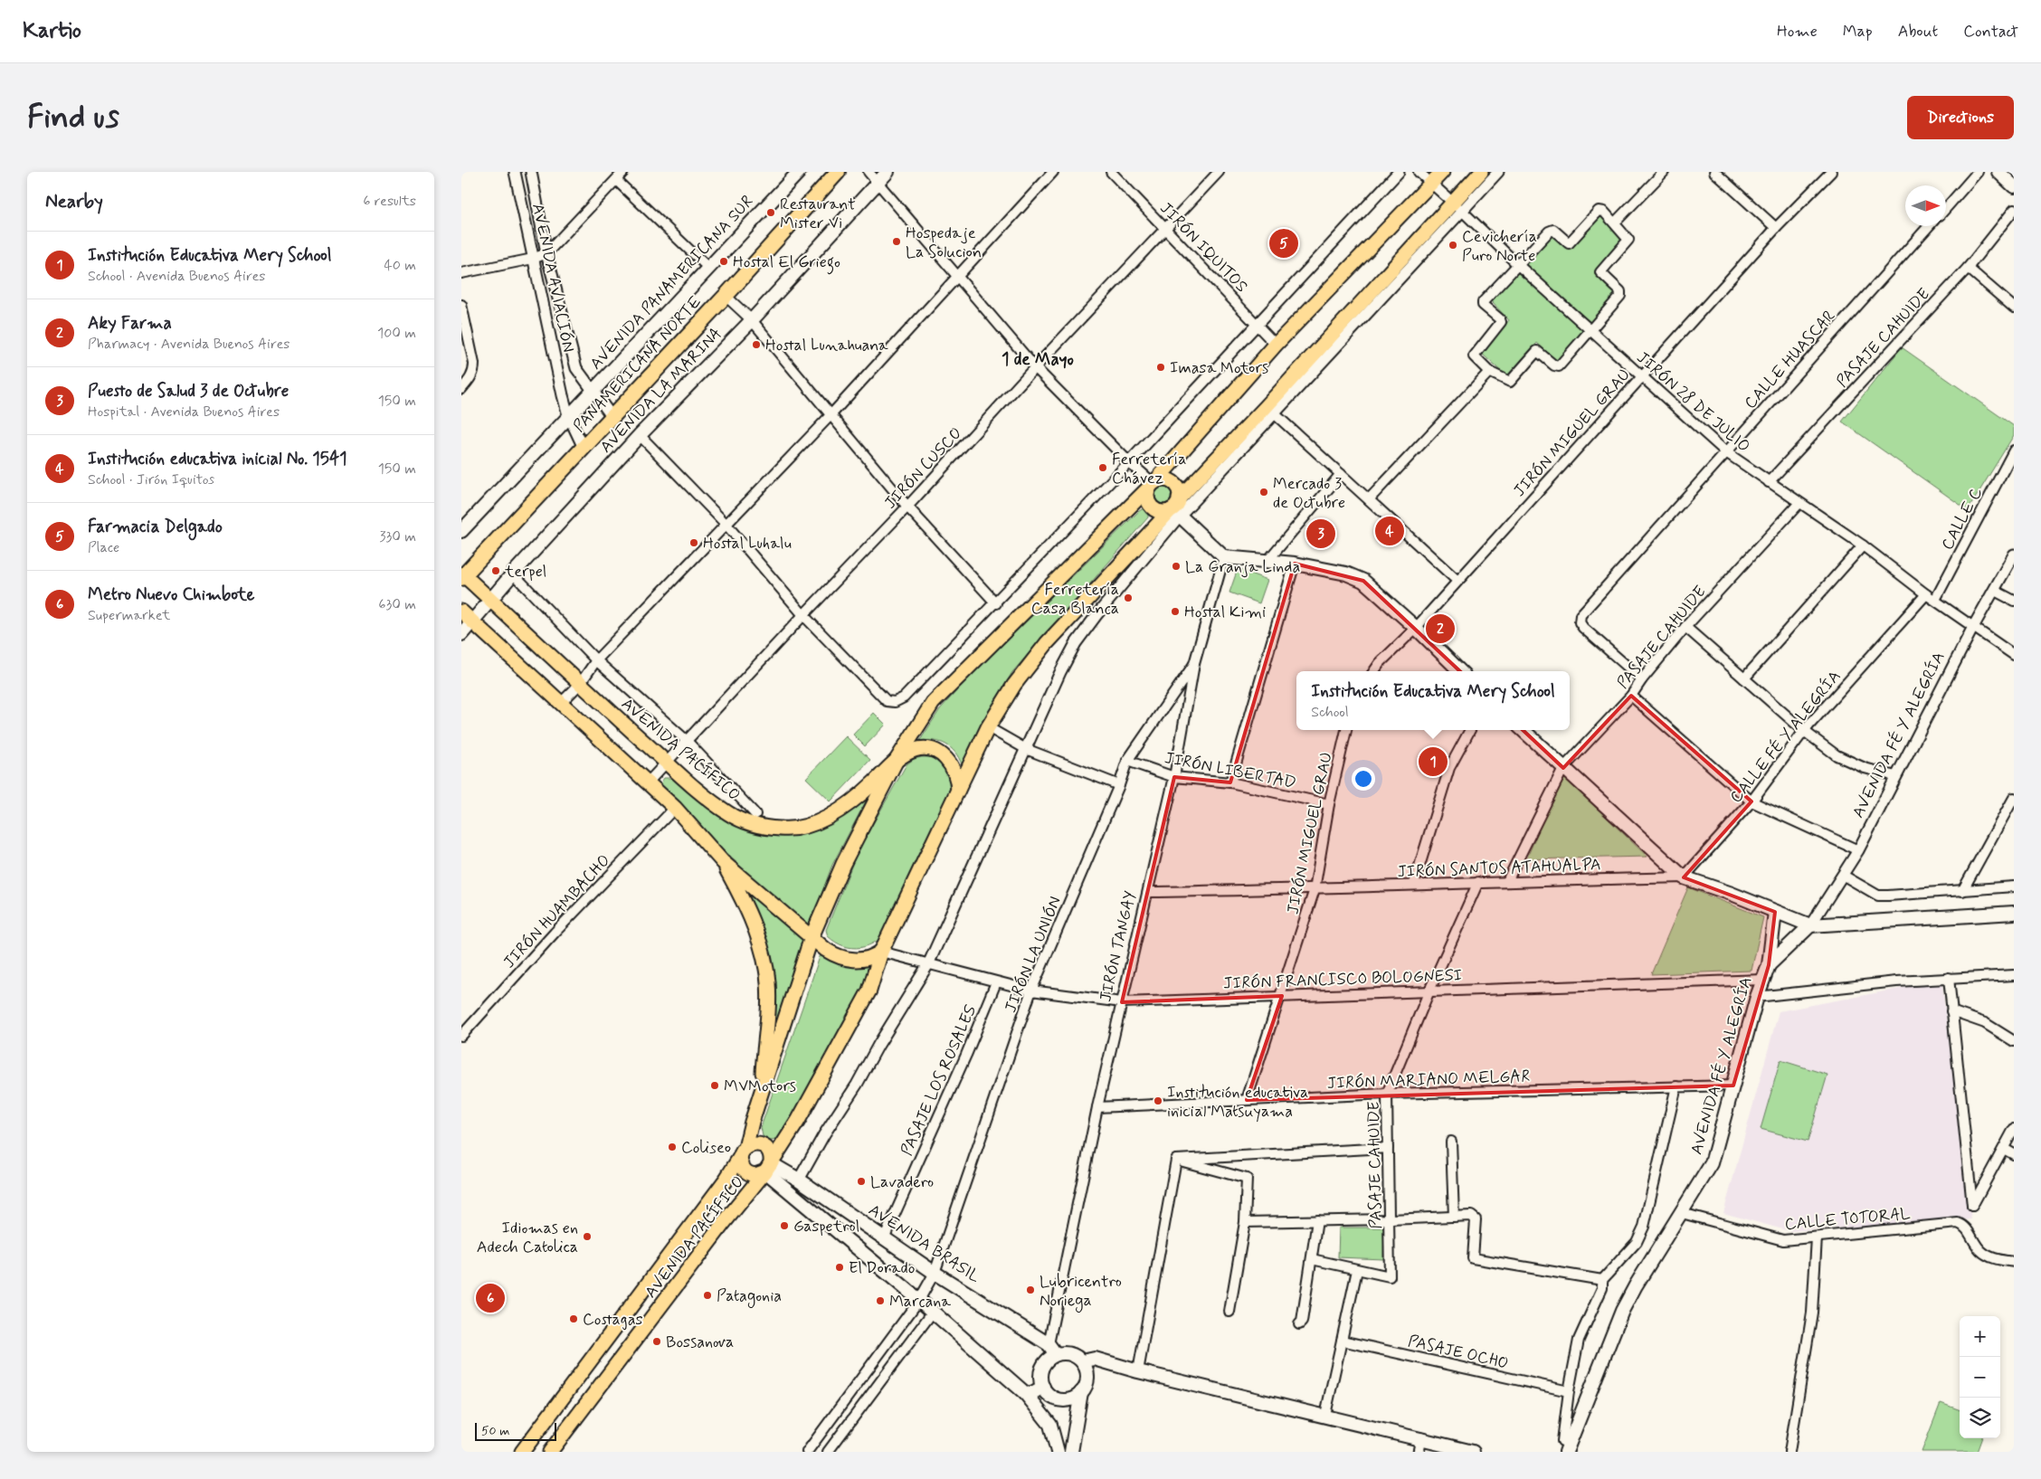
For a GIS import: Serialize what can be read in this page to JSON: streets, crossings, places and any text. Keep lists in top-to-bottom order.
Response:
{
  "streets": {
    "highway": ["PANAMERICANA NORTE"],
    "main road": [
      "AVENIDA PANAMERICANA SUR",
      "AVENIDA LA MARINA",
      "AVENIDA FÉ Y ALEGRÍA",
      "AVENIDA PACÍFICO",
      "AVENIDA BRASIL"
    ],
    "street": [
      "JIRÓN IQUITOS",
      "AVENIDA AVIACIÓN",
      "PASAJE CAHUIDE",
      "CALLE HUASCAR",
      "JIRÓN 28 DE JULIO",
      "JIRÓN MIGUEL GRAU",
      "JIRÓN CUSCO",
      "CALLE C",
      "CALLE FÉ Y ALEGRÍA",
      "JIRÓN LIBERTAD",
      "JIRÓN SANTOS ATAHUALPA",
      "JIRÓN HUAMBACHO",
      "JIRÓN TANGAY",
      "JIRÓN LA UNIÓN",
      "JIRÓN FRANCISCO BOLOGNESI",
      "JIRÓN MARIANO MELGAR",
      "PASAJE LOS ROSALES",
      "CALLE TOTORAL",
      "PASAJE OCHO"
    ]
  },
  "crossings": [
    ["JIRÓN IQUITOS", "JIRÓN CUSCO"],
    ["AVENIDA AVIACIÓN", "AVENIDA PANAMERICANA SUR"],
    ["AVENIDA AVIACIÓN", "PANAMERICANA NORTE"],
    ["PASAJE CAHUIDE", "CALLE HUASCAR"],
    ["PASAJE CAHUIDE", "JIRÓN 28 DE JULIO"],
    ["PASAJE CAHUIDE", "JIRÓN SANTOS ATAHUALPA"],
    ["PASAJE CAHUIDE", "JIRÓN FRANCISCO BOLOGNESI"],
    ["PASAJE CAHUIDE", "JIRÓN MARIANO MELGAR"],
    ["CALLE HUASCAR", "JIRÓN 28 DE JULIO"],
    ["PANAMERICANA NORTE", "AVENIDA PACÍFICO"],
    ["AVENIDA LA MARINA", "AVENIDA PACÍFICO"],
    ["JIRÓN 28 DE JULIO", "JIRÓN MIGUEL GRAU"],
    ["JIRÓN 28 DE JULIO", "CALLE C"],
    ["JIRÓN 28 DE JULIO", "AVENIDA FÉ Y ALEGRÍA"],
    ["JIRÓN 28 DE JULIO", "CALLE FÉ Y ALEGRÍA"],
    ["JIRÓN 28 DE JULIO", "AVENIDA PACÍFICO"],
    ["JIRÓN MIGUEL GRAU", "JIRÓN LIBERTAD"],
    ["JIRÓN MIGUEL GRAU", "JIRÓN SANTOS ATAHUALPA"],
    ["JIRÓN MIGUEL GRAU", "JIRÓN FRANCISCO BOLOGNESI"],
    ["JIRÓN MIGUEL GRAU", "JIRÓN MARIANO MELGAR"],
    ["JIRÓN CUSCO", "AVENIDA PACÍFICO"],
    ["AVENIDA FÉ Y ALEGRÍA", "JIRÓN FRANCISCO BOLOGNESI"],
    ["AVENIDA FÉ Y ALEGRÍA", "JIRÓN MARIANO MELGAR"],
    ["AVENIDA FÉ Y ALEGRÍA", "CALLE TOTORAL"],
    ["CALLE FÉ Y ALEGRÍA", "JIRÓN SANTOS ATAHUALPA"],
    ["AVENIDA PACÍFICO", "JIRÓN FRANCISCO BOLOGNESI"],
    ["AVENIDA PACÍFICO", "AVENIDA BRASIL"],
    ["JIRÓN LIBERTAD", "JIRÓN TANGAY"],
    ["JIRÓN LIBERTAD", "JIRÓN LA UNIÓN"],
    ["JIRÓN SANTOS ATAHUALPA", "JIRÓN TANGAY"],
    ["JIRÓN TANGAY", "JIRÓN LA UNIÓN"],
    ["JIRÓN TANGAY", "JIRÓN FRANCISCO BOLOGNESI"],
    ["JIRÓN TANGAY", "JIRÓN MARIANO MELGAR"],
    ["JIRÓN TANGAY", "AVENIDA BRASIL"],
    ["JIRÓN LA UNIÓN", "JIRÓN FRANCISCO BOLOGNESI"],
    ["JIRÓN LA UNIÓN", "AVENIDA BRASIL"],
    ["JIRÓN FRANCISCO BOLOGNESI", "PASAJE LOS ROSALES"],
    ["PASAJE LOS ROSALES", "AVENIDA BRASIL"]
  ],
  "districts": ["1 de Mayo"],
  "places": [
    "Restaurant Mister Vi",
    "Hospedaje La Solucion",
    "Cevichería Puro Norte",
    "Hostal El Griego",
    "Hostal Lunahuana",
    "Imasa Motors",
    "Ferretería Chávez",
    "Mercado 3 de Octubre",
    "Hostal Luhalu",
    "La Granja Linda",
    "terpel",
    "Ferretería Casa Blanca",
    "Hostal Kimi",
    "MVMotors",
    "Institución educativa inicial Matsuyama",
    "Coliseo",
    "Lavadero",
    "Gaspetrol",
    "Idiomas en Adech Catolica",
    "El Dorado",
    "Lubricentro Noriega",
    "Patagonia",
    "Marcana",
    "Costagas",
    "Bossanova"
  ],
  "scale_bar": "50 m",
  "north": "right",
  "page": {
    "header": "Kartio",
    "nav": [
      "Home",
      "Map",
      "About",
      "Contact"
    ],
    "buttons": "Directions",
    "title": "Find us",
    "heading": ["Nearby", "6 results"],
    "pins": [
      "5",
      "4",
      "3",
      "2",
      "1",
      "6"
    ],
    "list": [
      {
        "mark": "1",
        "name": "Institución Educativa Mery School",
        "note": "School · Avenida Buenos Aires",
        "value": "40 m"
      },
      {
        "mark": "2",
        "name": "Aky Farma",
        "note": "Pharmacy · Avenida Buenos Aires",
        "value": "100 m"
      },
      {
        "mark": "3",
        "name": "Puesto de Salud 3 de Octubre",
        "note": "Hospital · Avenida Buenos Aires",
        "value": "150 m"
      },
      {
        "mark": "4",
        "name": "Institución educativa inicial No. 1541",
        "note": "School · Jirón Iquitos",
        "value": "150 m"
      },
      {
        "mark": "5",
        "name": "Farmacia Delgado",
        "note": "Place",
        "value": "330 m"
      },
      {
        "mark": "6",
        "name": "Metro Nuevo Chimbote",
        "note": "Supermarket",
        "value": "630 m"
      }
    ],
    "popup": ["Institución Educativa Mery School", "School"],
    "map_buttons": ["+", "−"],
    "scale": "50 m"
  }
}
